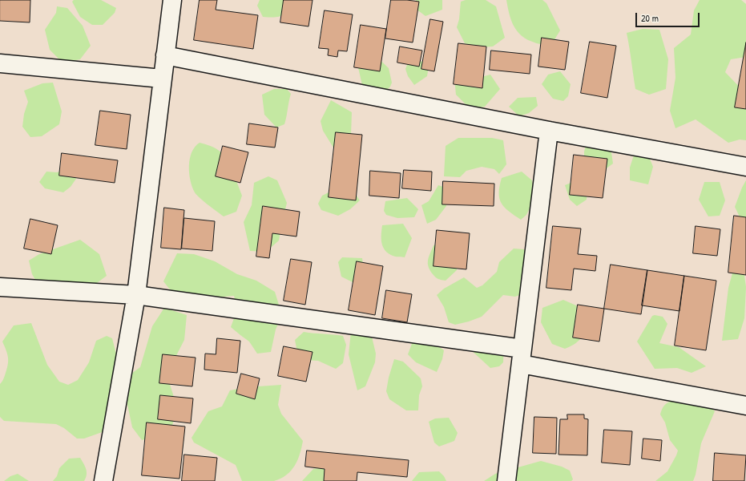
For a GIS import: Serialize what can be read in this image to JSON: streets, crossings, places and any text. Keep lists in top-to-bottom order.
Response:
{
  "scale_bar": "20 m"
}
